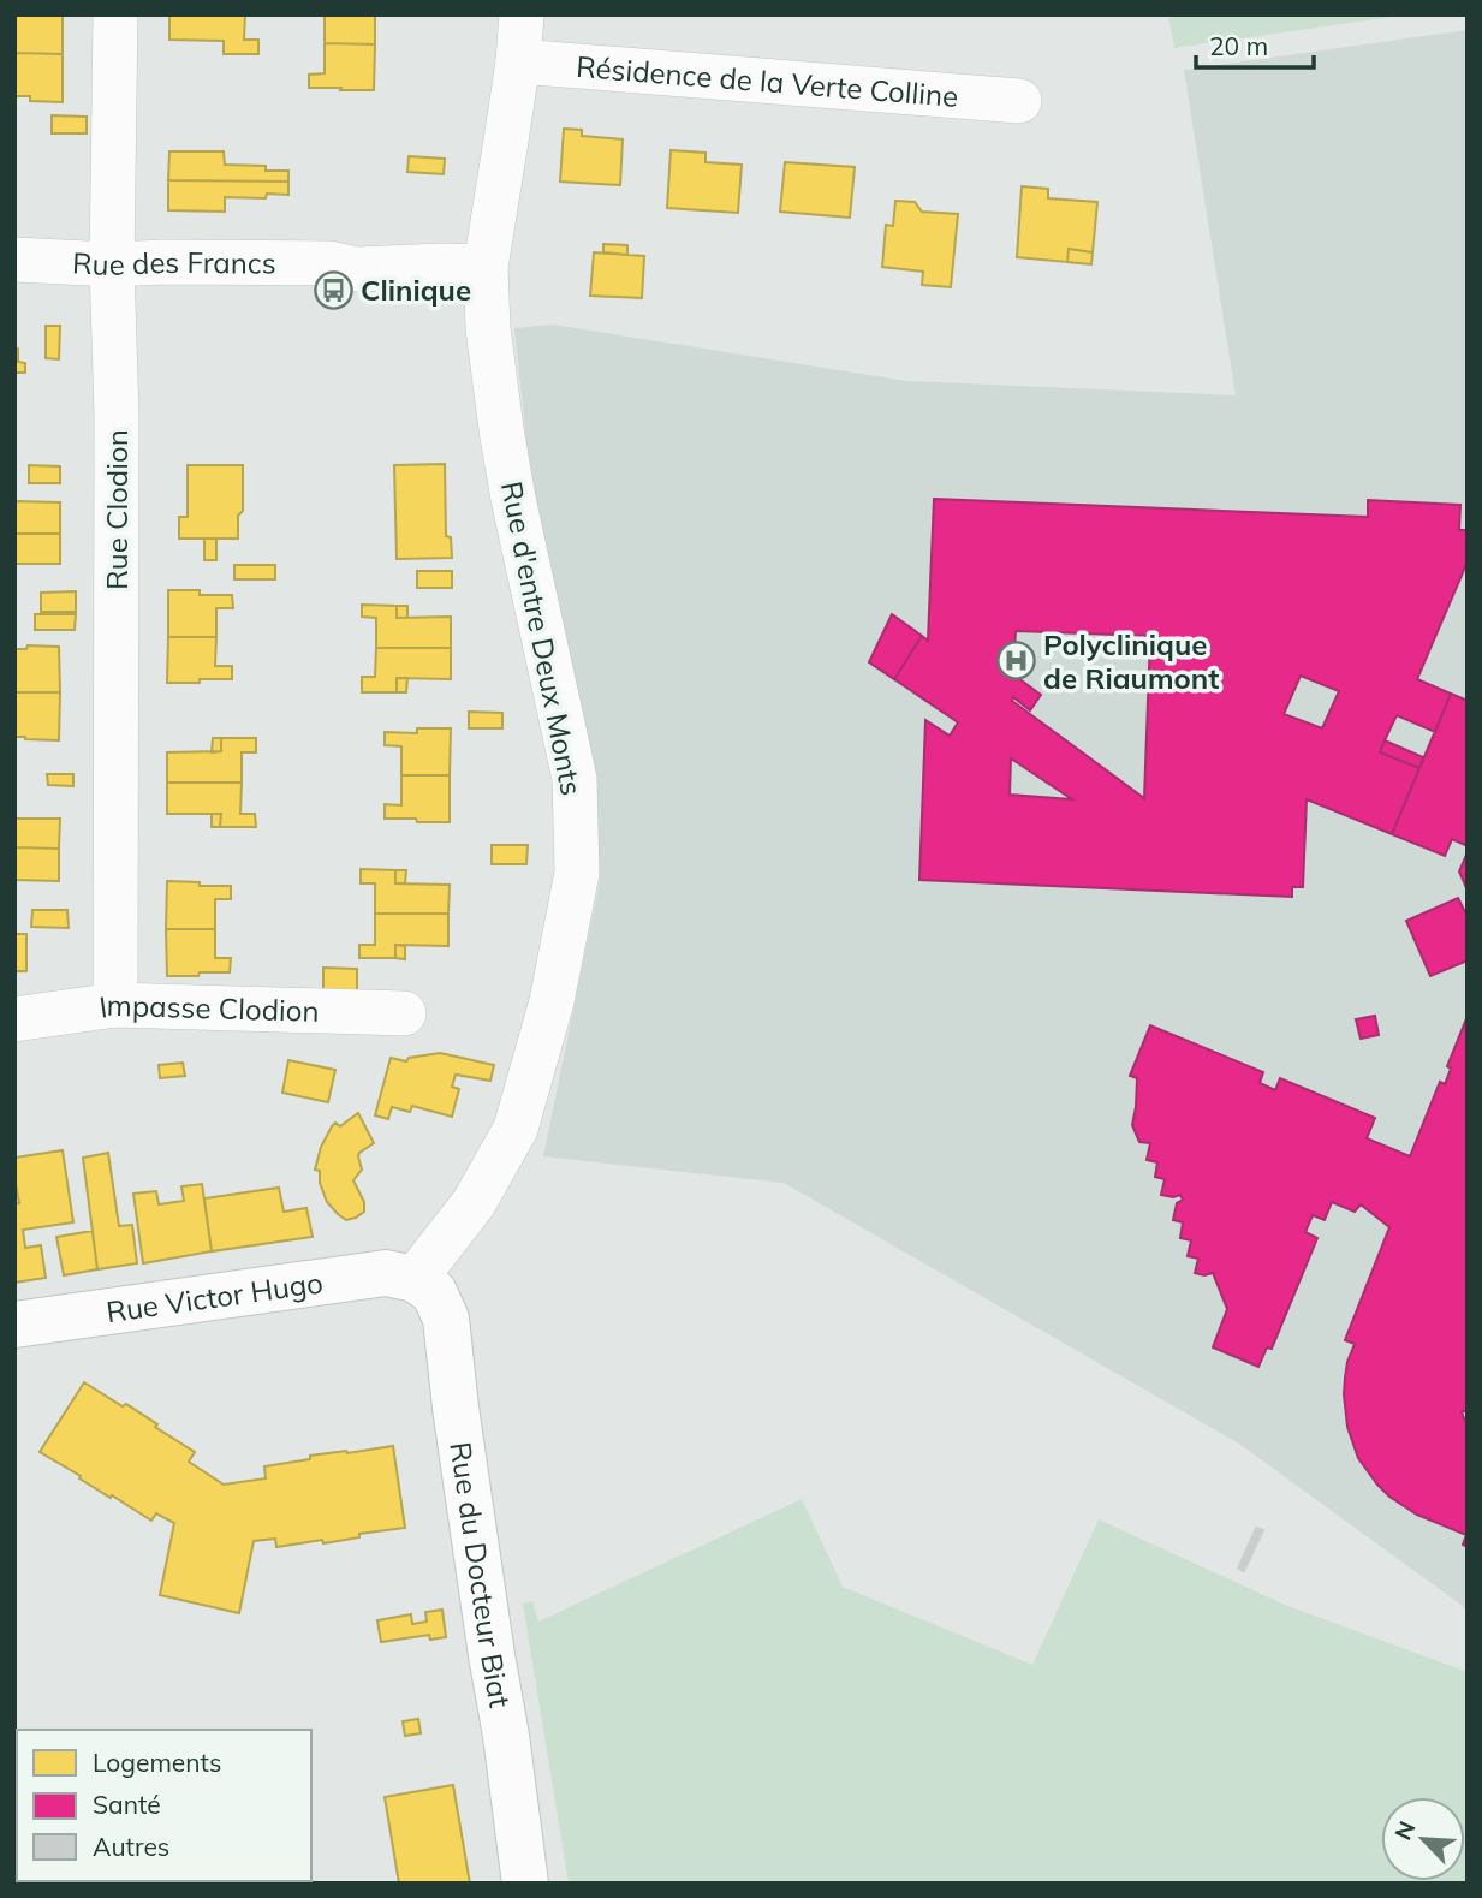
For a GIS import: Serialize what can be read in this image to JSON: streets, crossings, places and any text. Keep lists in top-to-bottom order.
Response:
{
  "streets": {
    "street": [
      "Résidence de la Verte Colline",
      "Rue des Francs",
      "Rue Clodion",
      "Rue d'entre Deux Monts",
      "Impasse Clodion",
      "Rue Victor Hugo",
      "Rue du Docteur Biat"
    ]
  },
  "crossings": [
    ["Résidence de la Verte Colline", "Rue d'entre Deux Monts"],
    ["Rue des Francs", "Rue Clodion"],
    ["Rue des Francs", "Rue d'entre Deux Monts"],
    ["Rue Clodion", "Impasse Clodion"],
    ["Rue d'entre Deux Monts", "Rue Victor Hugo"],
    ["Rue d'entre Deux Monts", "Rue du Docteur Biat"],
    ["Rue Victor Hugo", "Rue du Docteur Biat"]
  ],
  "places": {
    "bus stop": ["Clinique"],
    "hospital": ["Polyclinique de Riaumont"]
  },
  "legend": ["Logements", "Santé", "Autres"],
  "scale_bar": "20 m",
  "north": "top left"
}
